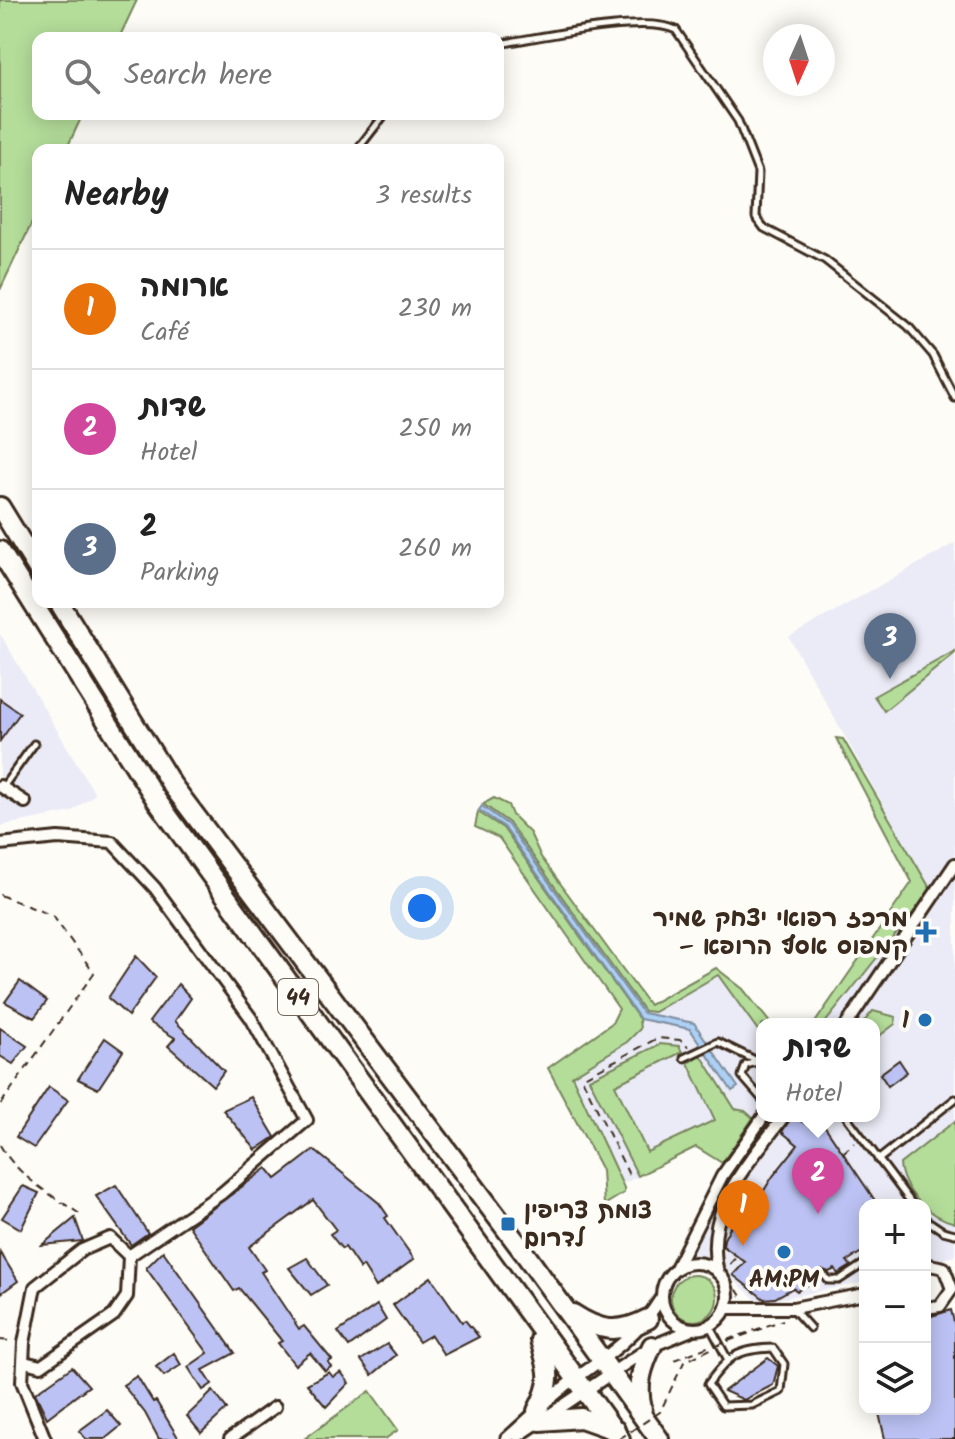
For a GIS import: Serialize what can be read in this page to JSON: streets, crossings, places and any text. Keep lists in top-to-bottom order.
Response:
{
  "streets": {
    "highway": ["44"]
  },
  "places": {
    "health": ["מרכז רפואי יצחק שמיר – קמפוס אסף הרופא"],
    "other": ["1", "AM:PM"],
    "transit": ["צומת צריפין לדרום"]
  },
  "north": "bottom",
  "page": {
    "search": "Search here",
    "heading": ["Nearby", "3 results"],
    "list": [
      {
        "mark": "1",
        "name": "ארומה",
        "note": "Café",
        "value": "230 m"
      },
      {
        "mark": "2",
        "name": "שדות",
        "note": "Hotel",
        "value": "250 m"
      },
      {
        "mark": "3",
        "name": "2",
        "note": "Parking",
        "value": "260 m"
      }
    ],
    "pins": ["3", "2", "1"],
    "popup": ["שדות", "Hotel"],
    "map_buttons": ["+", "−"]
  }
}
